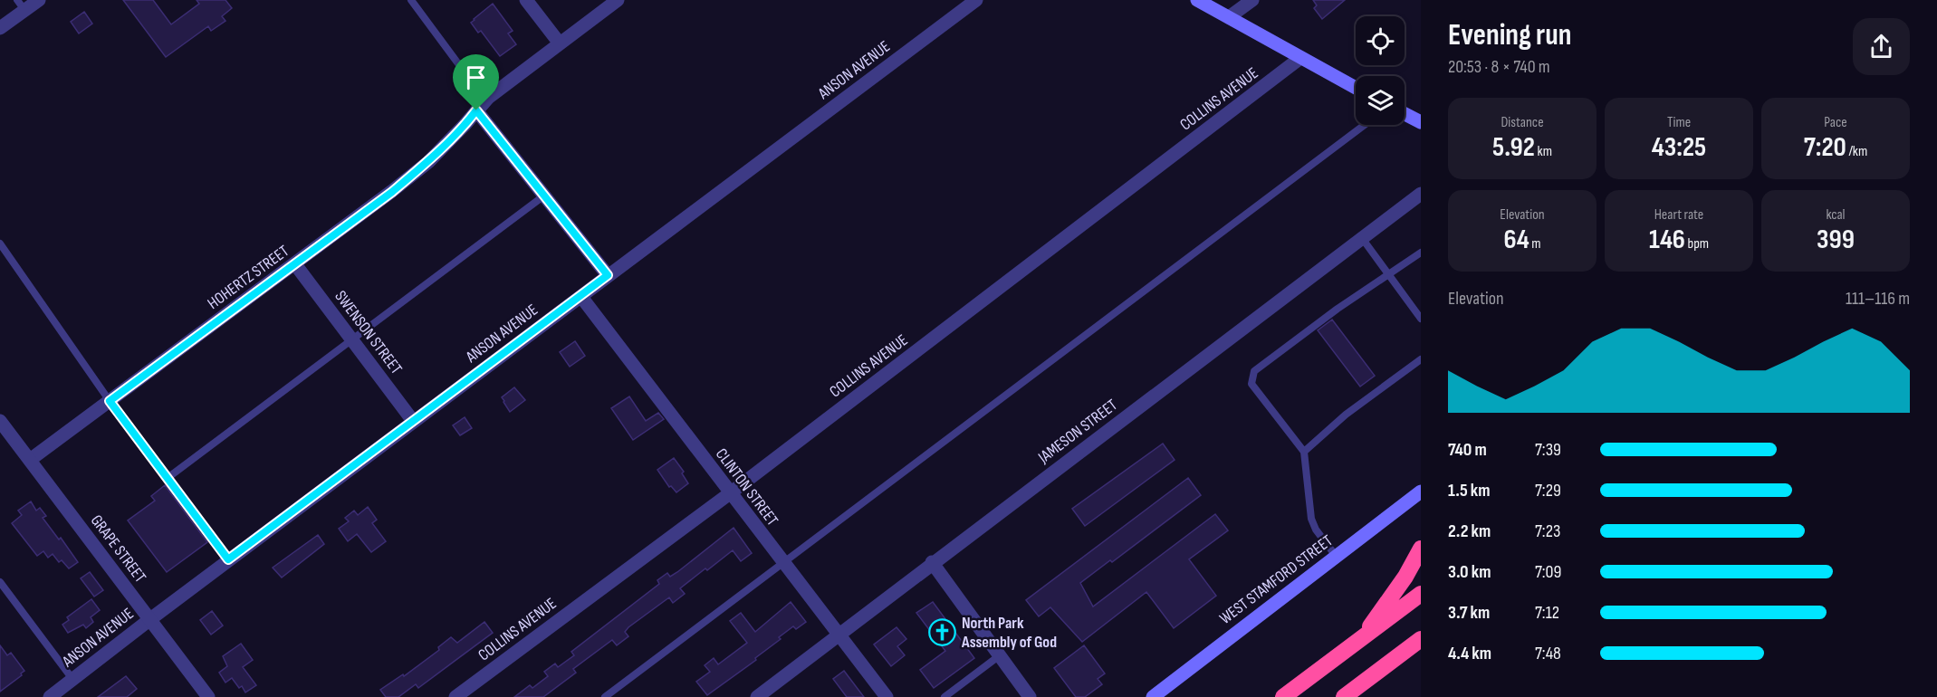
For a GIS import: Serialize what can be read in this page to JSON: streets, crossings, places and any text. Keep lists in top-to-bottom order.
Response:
{
  "streets": {
    "main road": ["WEST STAMFORD STREET"],
    "street": [
      "ANSON AVENUE",
      "COLLINS AVENUE",
      "HOHERTZ STREET",
      "SWENSON STREET",
      "JAMESON STREET",
      "CLINTON STREET",
      "GRAPE STREET"
    ]
  },
  "crossings": [
    ["ANSON AVENUE", "SWENSON STREET"],
    ["ANSON AVENUE", "CLINTON STREET"],
    ["ANSON AVENUE", "GRAPE STREET"],
    ["COLLINS AVENUE", "CLINTON STREET"],
    ["HOHERTZ STREET", "SWENSON STREET"],
    ["HOHERTZ STREET", "GRAPE STREET"],
    ["JAMESON STREET", "CLINTON STREET"]
  ],
  "places": {
    "church": ["North Park Assembly of God"]
  },
  "page": {
    "heading": ["Evening run", "20:53 · 8 × 740 m"],
    "stats": [
      ["Distance", "5.92 km"],
      ["Time", "43:25"],
      ["Pace", "7:20 /km"],
      ["Elevation", "64 m"],
      ["Heart rate", "146 bpm"],
      ["kcal", "399"]
    ],
    "chart": ["Elevation", "111–116 m"],
    "list": [
      {
        "name": "740 m",
        "note": "7:39"
      },
      {
        "name": "1.5 km",
        "note": "7:29"
      },
      {
        "name": "2.2 km",
        "note": "7:23"
      },
      {
        "name": "3.0 km",
        "note": "7:09"
      },
      {
        "name": "3.7 km",
        "note": "7:12"
      },
      {
        "name": "4.4 km",
        "note": "7:48"
      }
    ]
  }
}
